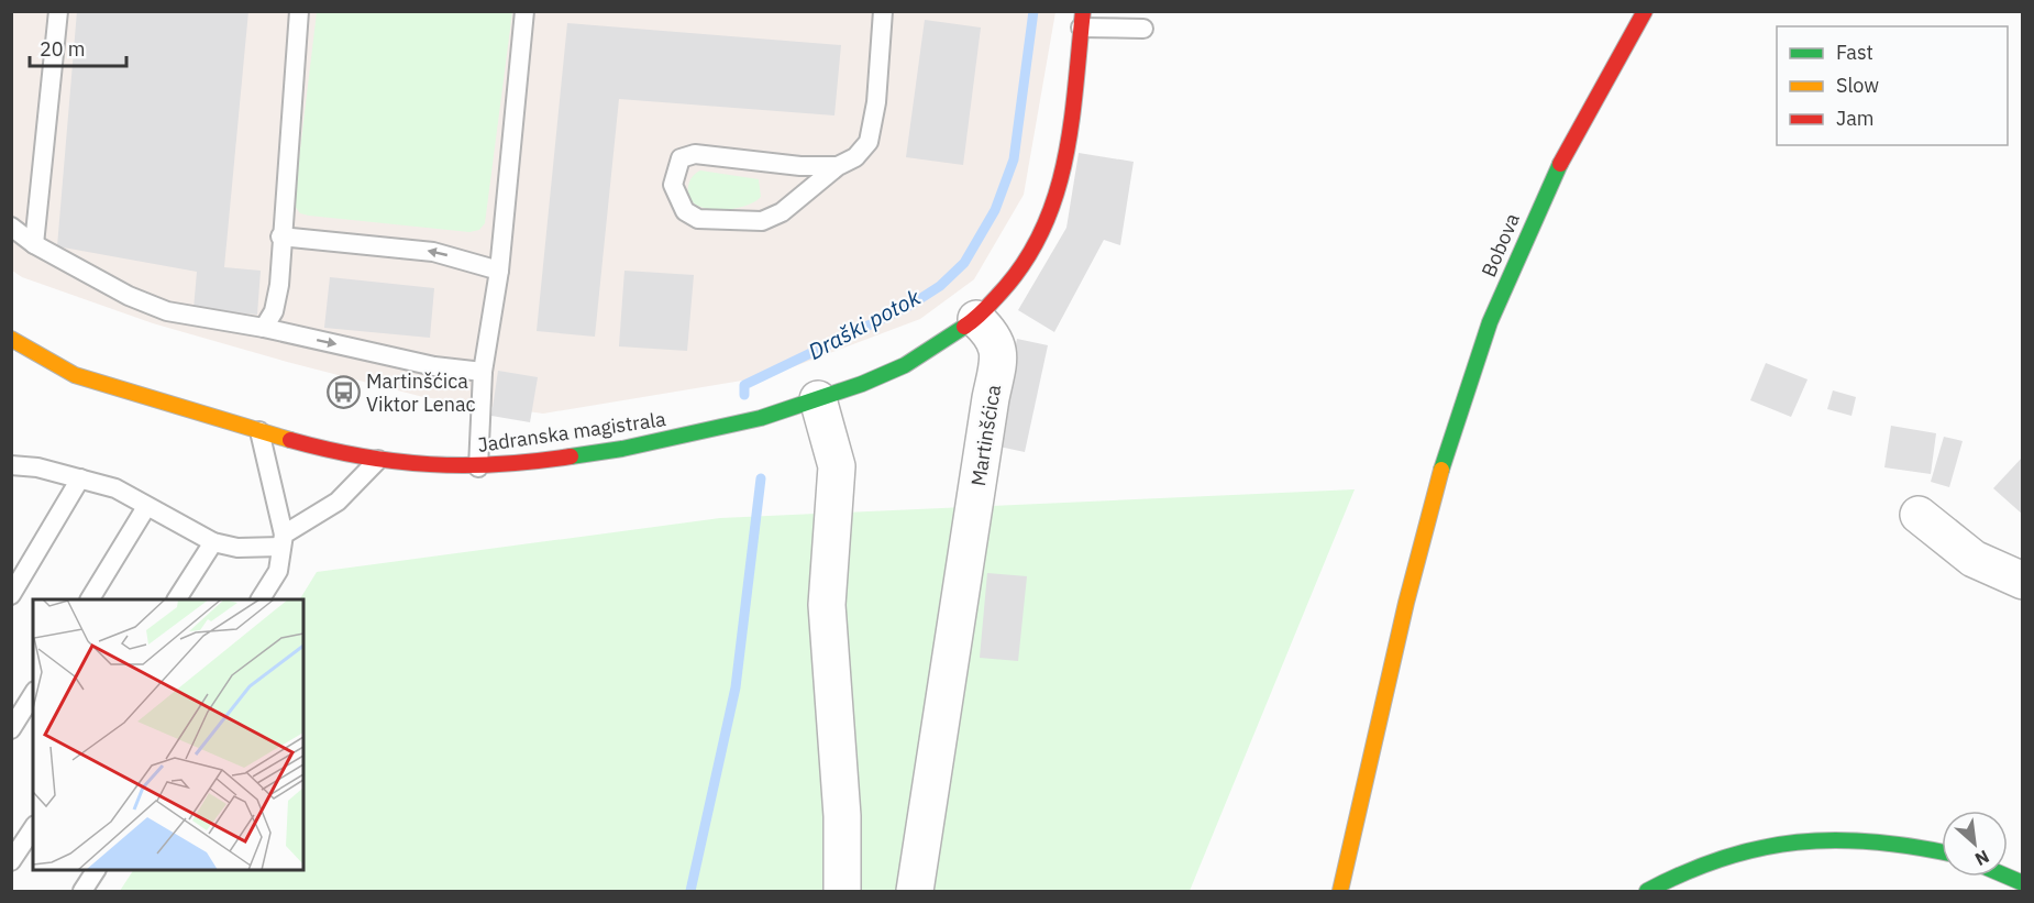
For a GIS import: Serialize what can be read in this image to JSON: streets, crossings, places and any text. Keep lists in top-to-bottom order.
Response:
{
  "streets": {
    "main road": ["Bobova", "Jadranska magistrala"],
    "street": ["Martinšćica"]
  },
  "crossings": [
    ["Jadranska magistrala", "Martinšćica"]
  ],
  "water": ["Draški potok"],
  "places": {
    "bus stop": ["Martinšćica Viktor Lenac"]
  },
  "legend": ["Fast", "Slow", "Jam"],
  "scale_bar": "20 m",
  "north": "bottom right"
}
